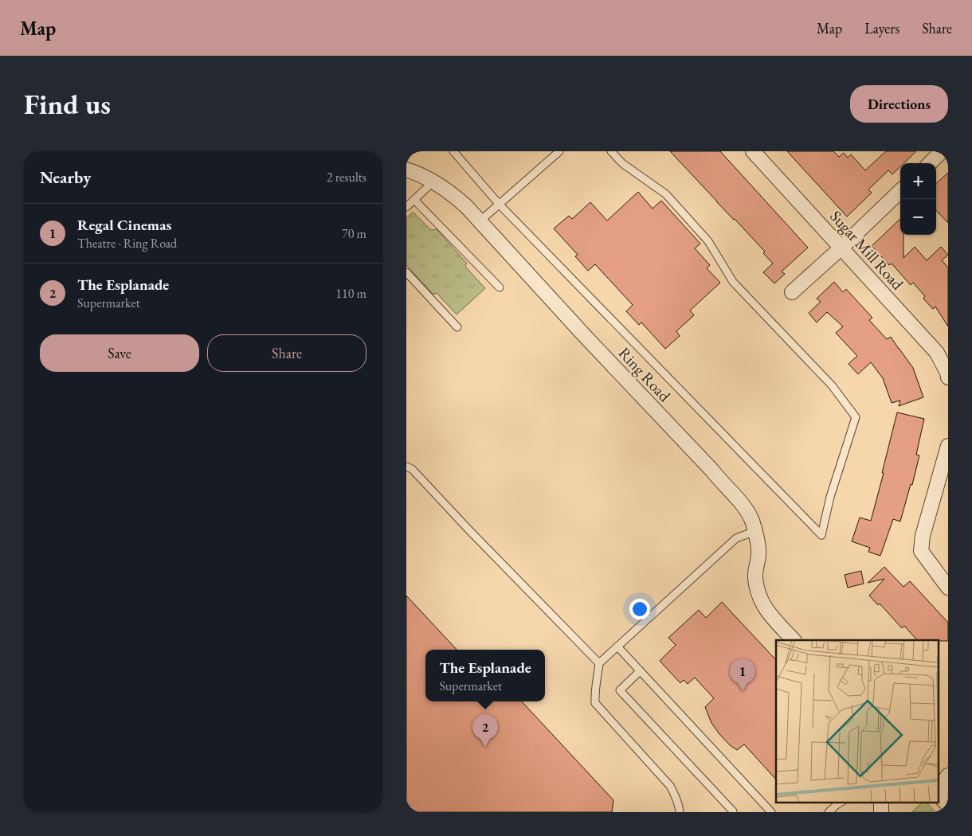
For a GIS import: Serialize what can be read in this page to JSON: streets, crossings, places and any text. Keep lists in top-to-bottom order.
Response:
{
  "streets": {
    "street": ["Sugar Mill Road", "Ring Road"]
  },
  "page": {
    "header": "Map",
    "nav": ["Map", "Layers", "Share"],
    "buttons": [
      "Directions",
      ["Save", "Share"]
    ],
    "title": "Find us",
    "heading": ["Nearby", "2 results"],
    "map_buttons": ["+", "−"],
    "list": [
      {
        "mark": "1",
        "name": "Regal Cinemas",
        "note": "Theatre · Ring Road",
        "value": "70 m"
      },
      {
        "mark": "2",
        "name": "The Esplanade",
        "note": "Supermarket",
        "value": "110 m"
      }
    ],
    "popup": ["The Esplanade", "Supermarket"],
    "pins": ["1", "2"]
  }
}
